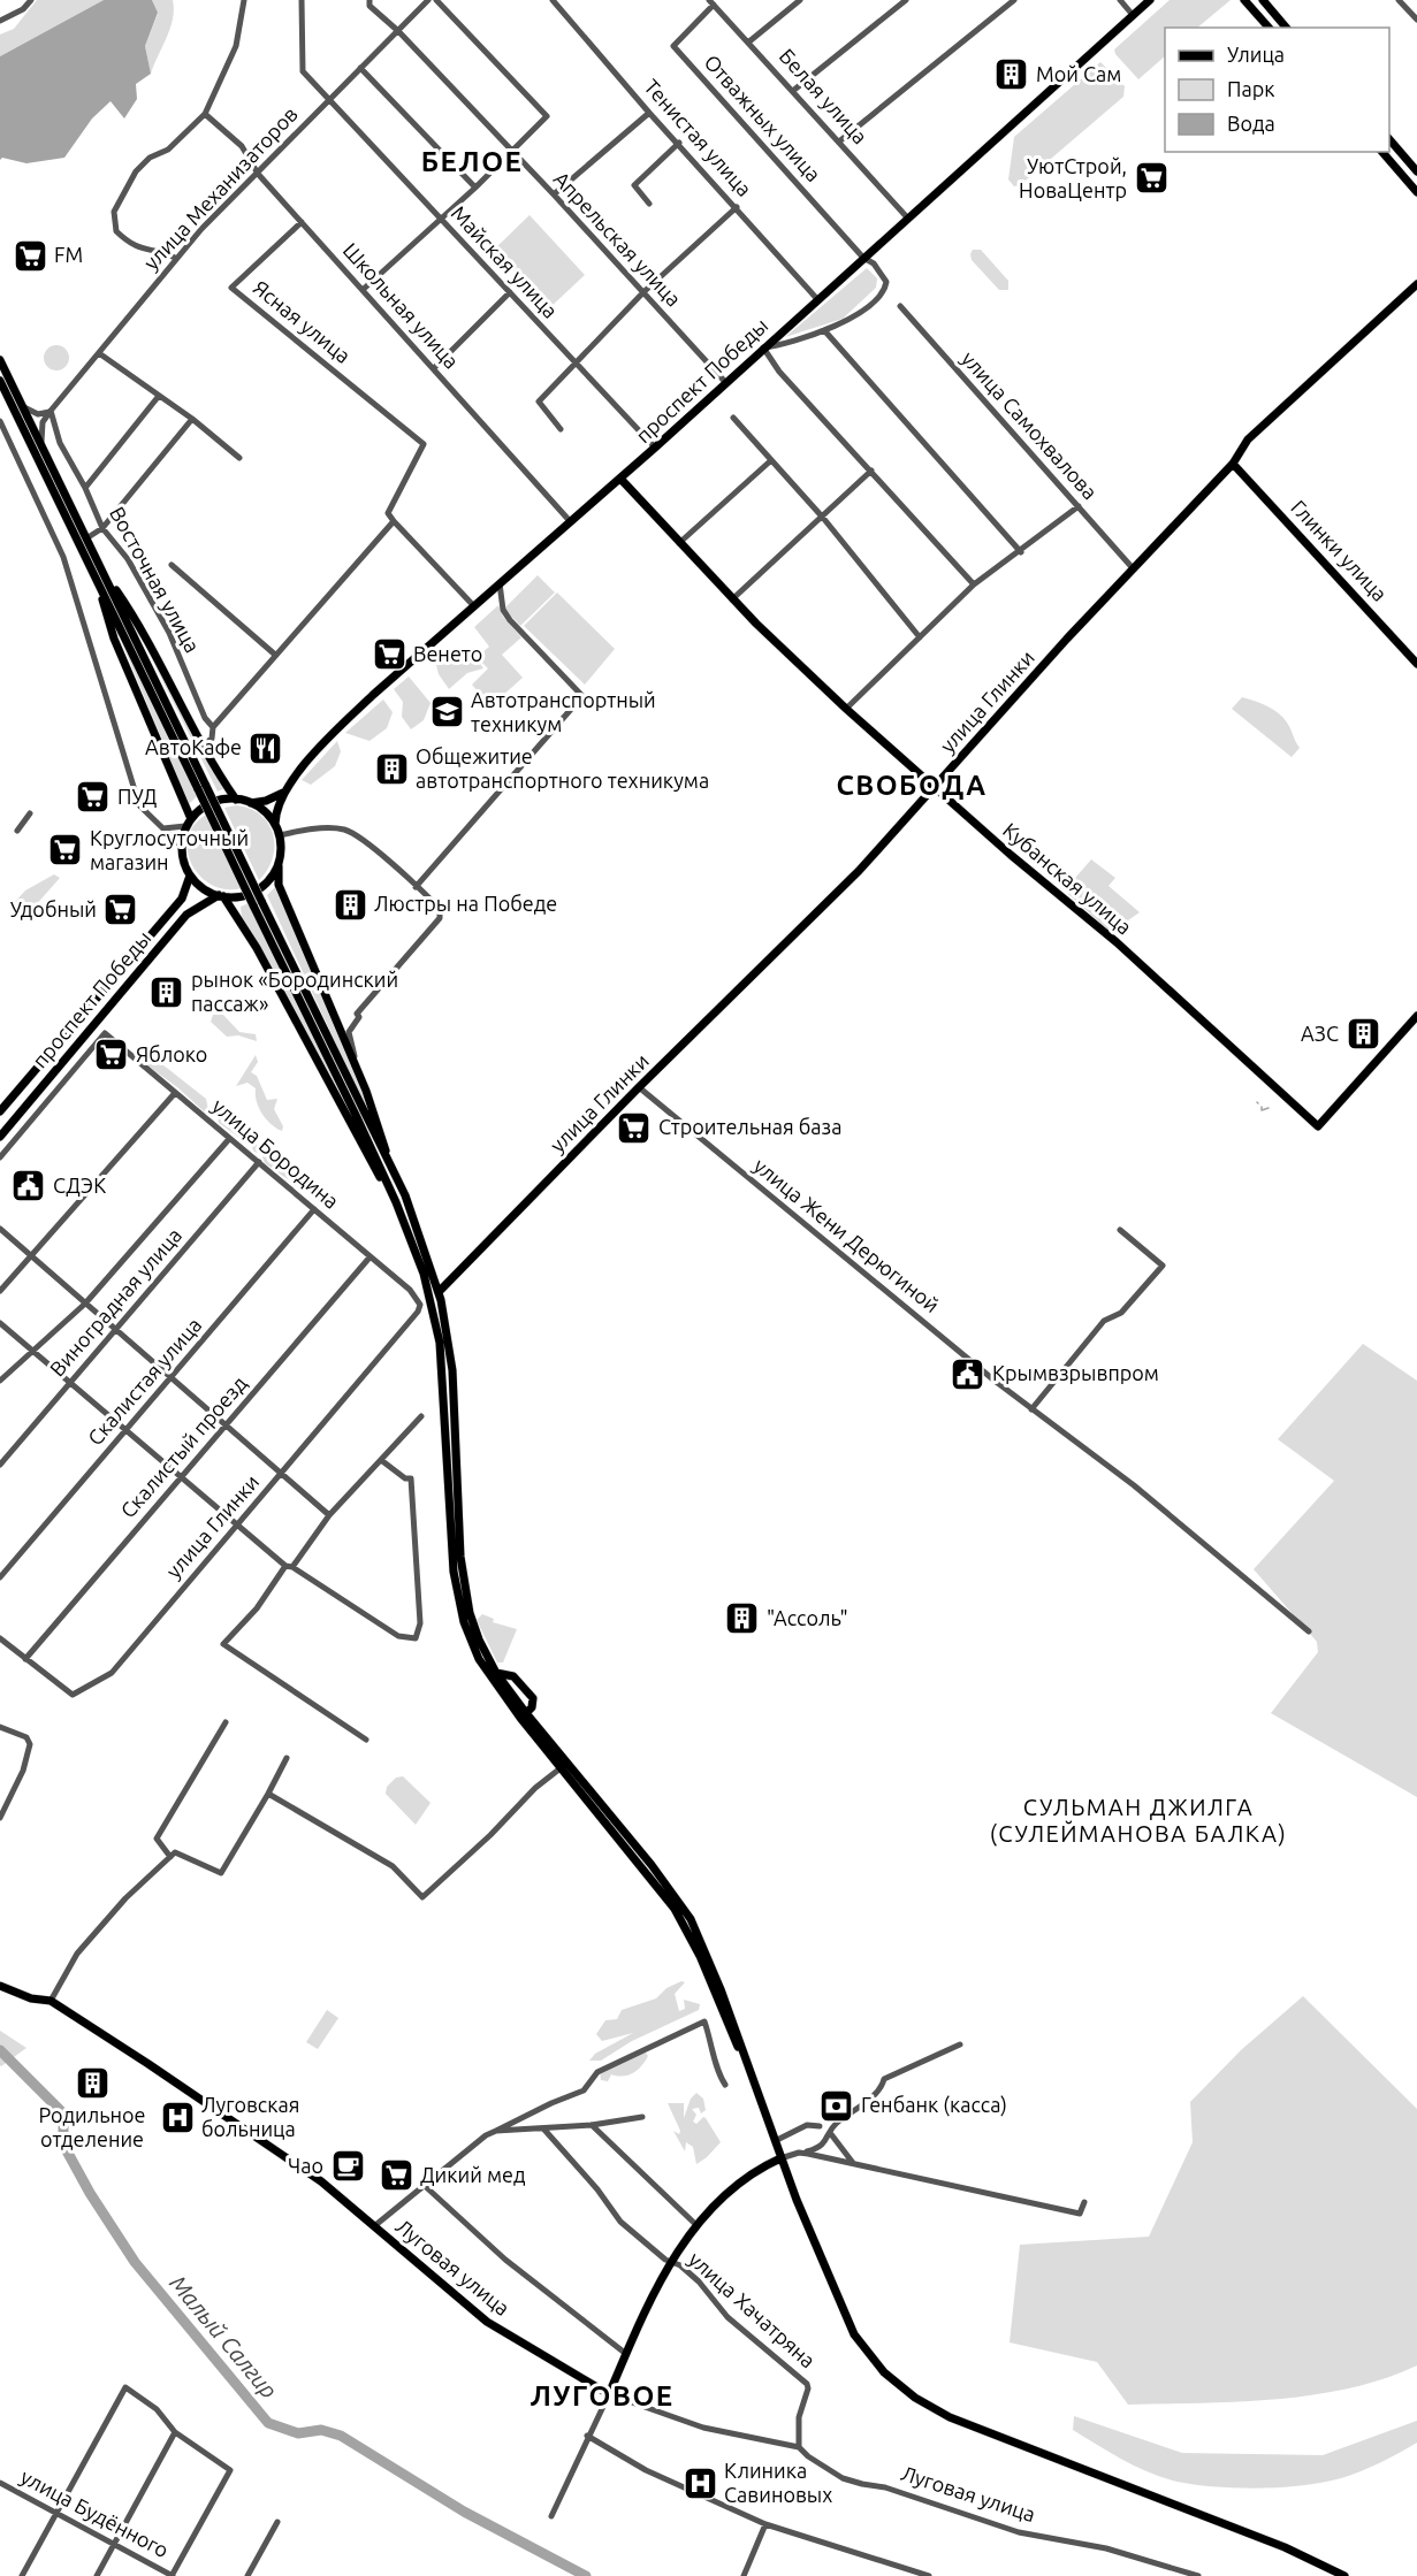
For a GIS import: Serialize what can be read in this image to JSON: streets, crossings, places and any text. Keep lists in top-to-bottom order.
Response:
{
  "streets": {
    "main road": [
      "проспект Победы",
      "Глинки улица",
      "улица Глинки",
      "Кубанская улица",
      "Луговая улица"
    ],
    "street": [
      "Белая улица",
      "Отважных улица",
      "Тенистая улица",
      "улица Механизаторов",
      "Апрельская улица",
      "Майская улица",
      "Школьная улица",
      "Ясная улица",
      "улица Самохвалова",
      "Восточная улица",
      "улица Бородина",
      "улица Жени Дерюгиной",
      "Виноградная улица",
      "Скалистая улица",
      "Скалистый проезд",
      "улица Хачатряна",
      "улица Будённого"
    ]
  },
  "crossings": [
    ["Белая улица", "Отважных улица"],
    ["Белая улица", "проспект Победы"],
    ["Отважных улица", "проспект Победы"],
    ["Тенистая улица", "проспект Победы"],
    ["улица Механизаторов", "Апрельская улица"],
    ["улица Механизаторов", "Майская улица"],
    ["улица Механизаторов", "Школьная улица"],
    ["улица Механизаторов", "Восточная улица"],
    ["Апрельская улица", "проспект Победы"],
    ["Майская улица", "проспект Победы"],
    ["Школьная улица", "Ясная улица"],
    ["Школьная улица", "проспект Победы"],
    ["проспект Победы", "Кубанская улица"],
    ["улица Самохвалова", "улица Глинки"],
    ["Глинки улица", "улица Глинки"],
    ["улица Глинки", "Кубанская улица"],
    ["улица Глинки", "улица Бородина"],
    ["улица Глинки", "улица Жени Дерюгиной"],
    ["улица Глинки", "Скалистый проезд"],
    ["улица Бородина", "Виноградная улица"],
    ["улица Бородина", "Скалистая улица"],
    ["улица Бородина", "Скалистый проезд"],
    ["Луговая улица", "улица Хачатряна"]
  ],
  "districts": [
    "БЕЛОЕ",
    "СВОБОДА",
    "СУЛЬМАН ДЖИЛГА (СУЛЕЙМАНОВА БАЛКА)",
    "ЛУГОВОЕ"
  ],
  "water": ["Малый Салгир"],
  "places": {
    "building": [
      "Мой Сам",
      "Общежитие автотранспортного техникума",
      "Люстры на Победе",
      "рынок «Бородинский пассаж»",
      "АЗС",
      "\"Ассоль\"",
      "Родильное отделение"
    ],
    "supermarket": [
      "УютСтрой, НоваЦентр",
      "FM",
      "Венето",
      "ПУД",
      "Круглосуточный магазин",
      "Удобный",
      "Яблоко",
      "Строительная база",
      "Дикий мед"
    ],
    "school or university": ["Автотранспортный техникум"],
    "restaurant": ["АвтоКафе"],
    "public building": ["СДЭК", "Крымвзрывпром"],
    "bank": ["Генбанк (касса)"],
    "hospital": ["Луговская больница", "Клиника Савиновых"],
    "cafe": ["Чао"]
  },
  "legend": ["Улица", "Парк", "Вода"]
}
